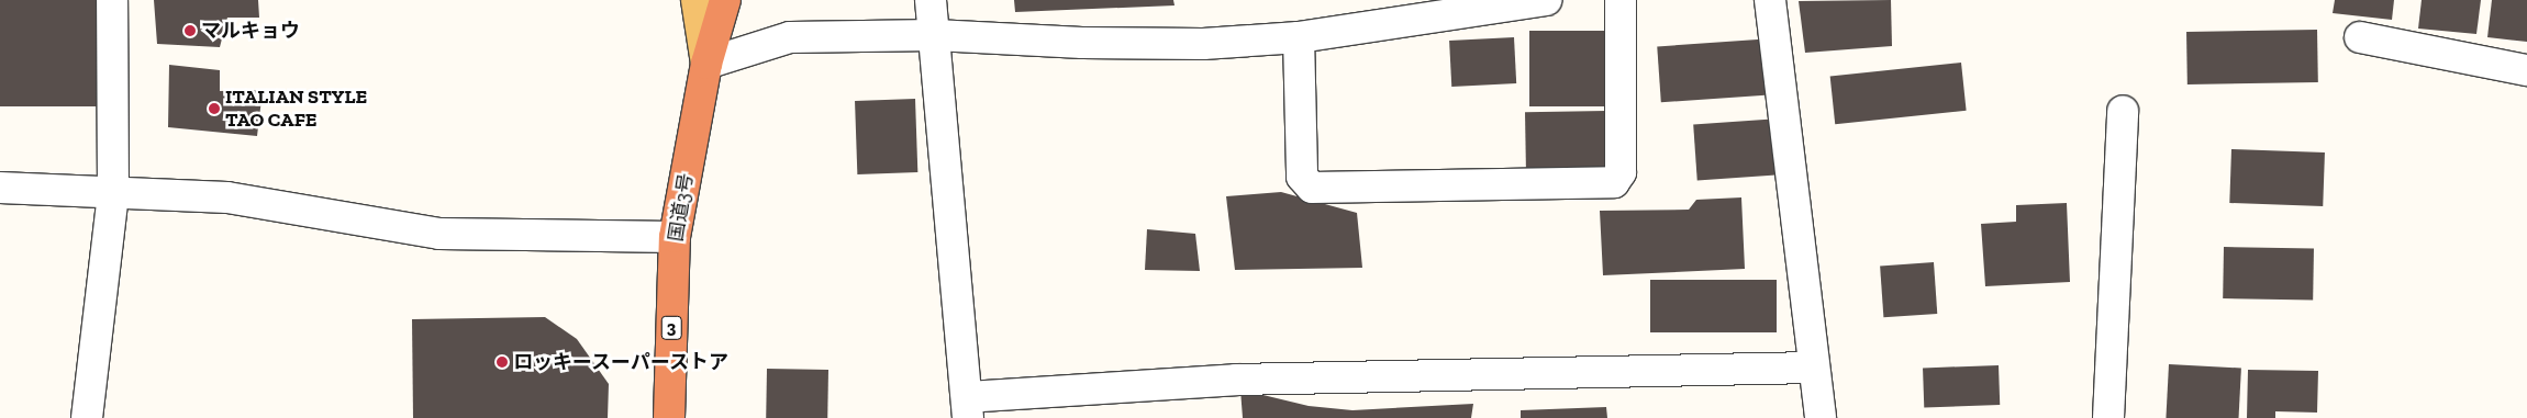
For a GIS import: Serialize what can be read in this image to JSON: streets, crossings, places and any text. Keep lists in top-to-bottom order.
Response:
{
  "streets": {
    "highway": ["国道3号", "3"]
  },
  "places": ["マルキョウ", "ITALIAN STYLE TAO CAFE", "ロッキースーパーストア"]
}
